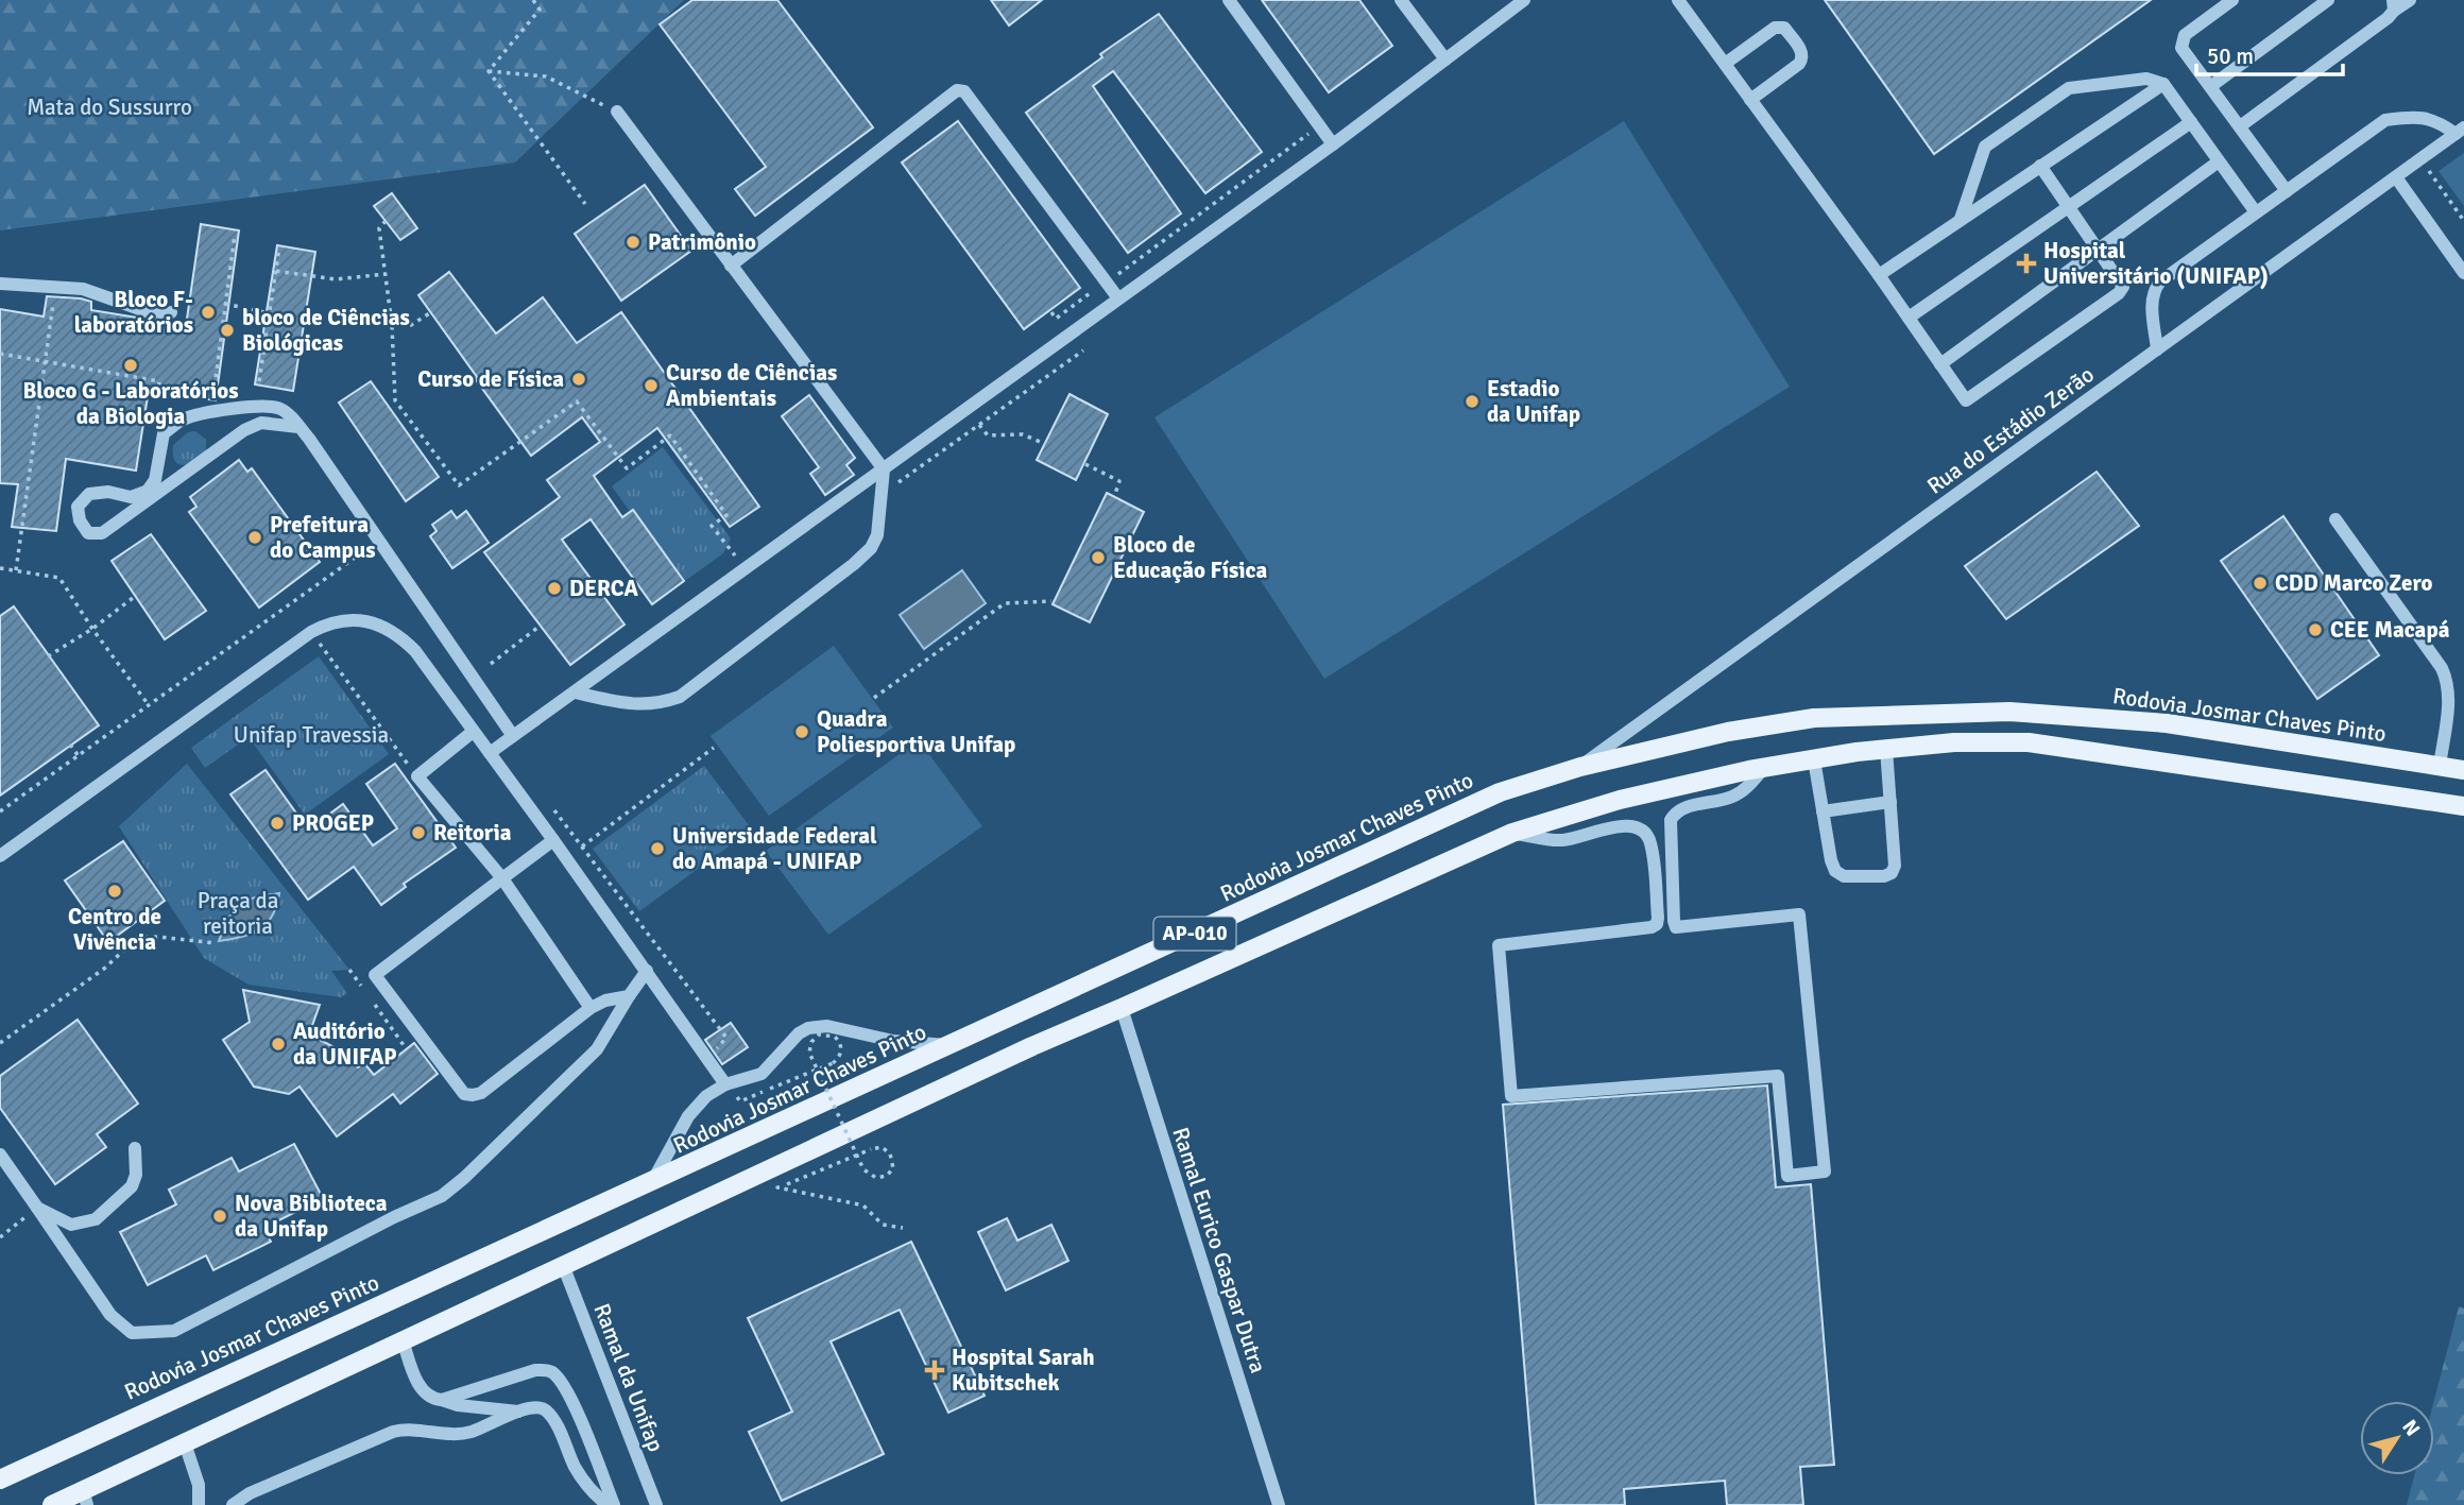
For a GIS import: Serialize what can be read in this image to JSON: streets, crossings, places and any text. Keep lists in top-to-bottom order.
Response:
{
  "streets": {
    "main road": ["Rodovia Josmar Chaves Pinto", "AP-010"],
    "street": ["Rua do Estádio Zerão", "Ramal Eurico Gaspar Dutra", "Ramal da Unifap"]
  },
  "crossings": [
    ["Rua do Estádio Zerão", "Rodovia Josmar Chaves Pinto"],
    ["AP-010", "Ramal Eurico Gaspar Dutra"],
    ["AP-010", "Ramal da Unifap"]
  ],
  "parks": ["Mata do Sussurro", "Unifap Travessia", "Praça da reitoria"],
  "places": {
    "other": [
      "Patrimônio",
      "Bloco F- laboratórios",
      "bloco de Ciências Biológicas",
      "Bloco G - Laboratórios da Biologia",
      "Curso de Física",
      "Curso de Ciências Ambientais",
      "Estadio da Unifap",
      "Prefeitura do Campus",
      "Bloco de Educação Física",
      "CDD Marco Zero",
      "DERCA",
      "CEE Macapá",
      "Quadra Poliesportiva Unifap",
      "PROGEP",
      "Reitoria",
      "Universidade Federal do Amapá - UNIFAP",
      "Centro de Vivência",
      "Auditório da UNIFAP",
      "Nova Biblioteca da Unifap"
    ],
    "health": ["Hospital Universitário (UNIFAP)", "Hospital Sarah Kubitschek"]
  },
  "scale_bar": "50 m",
  "north": "top right"
}
